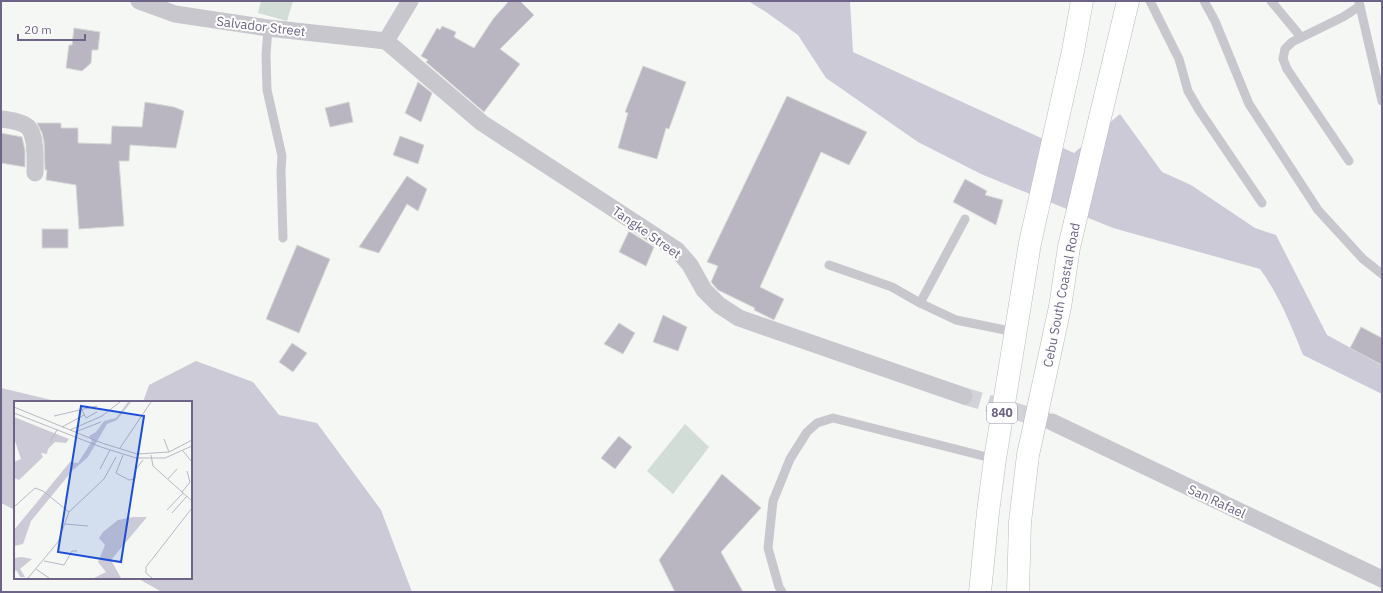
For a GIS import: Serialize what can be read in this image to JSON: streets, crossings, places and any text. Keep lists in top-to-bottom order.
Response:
{
  "streets": {
    "highway": ["Cebu South Coastal Road", "840"],
    "street": ["Salvador Street", "Tangke Street", "San Rafael"]
  },
  "crossings": [
    ["Salvador Street", "Tangke Street"]
  ],
  "scale_bar": "20 m"
}
